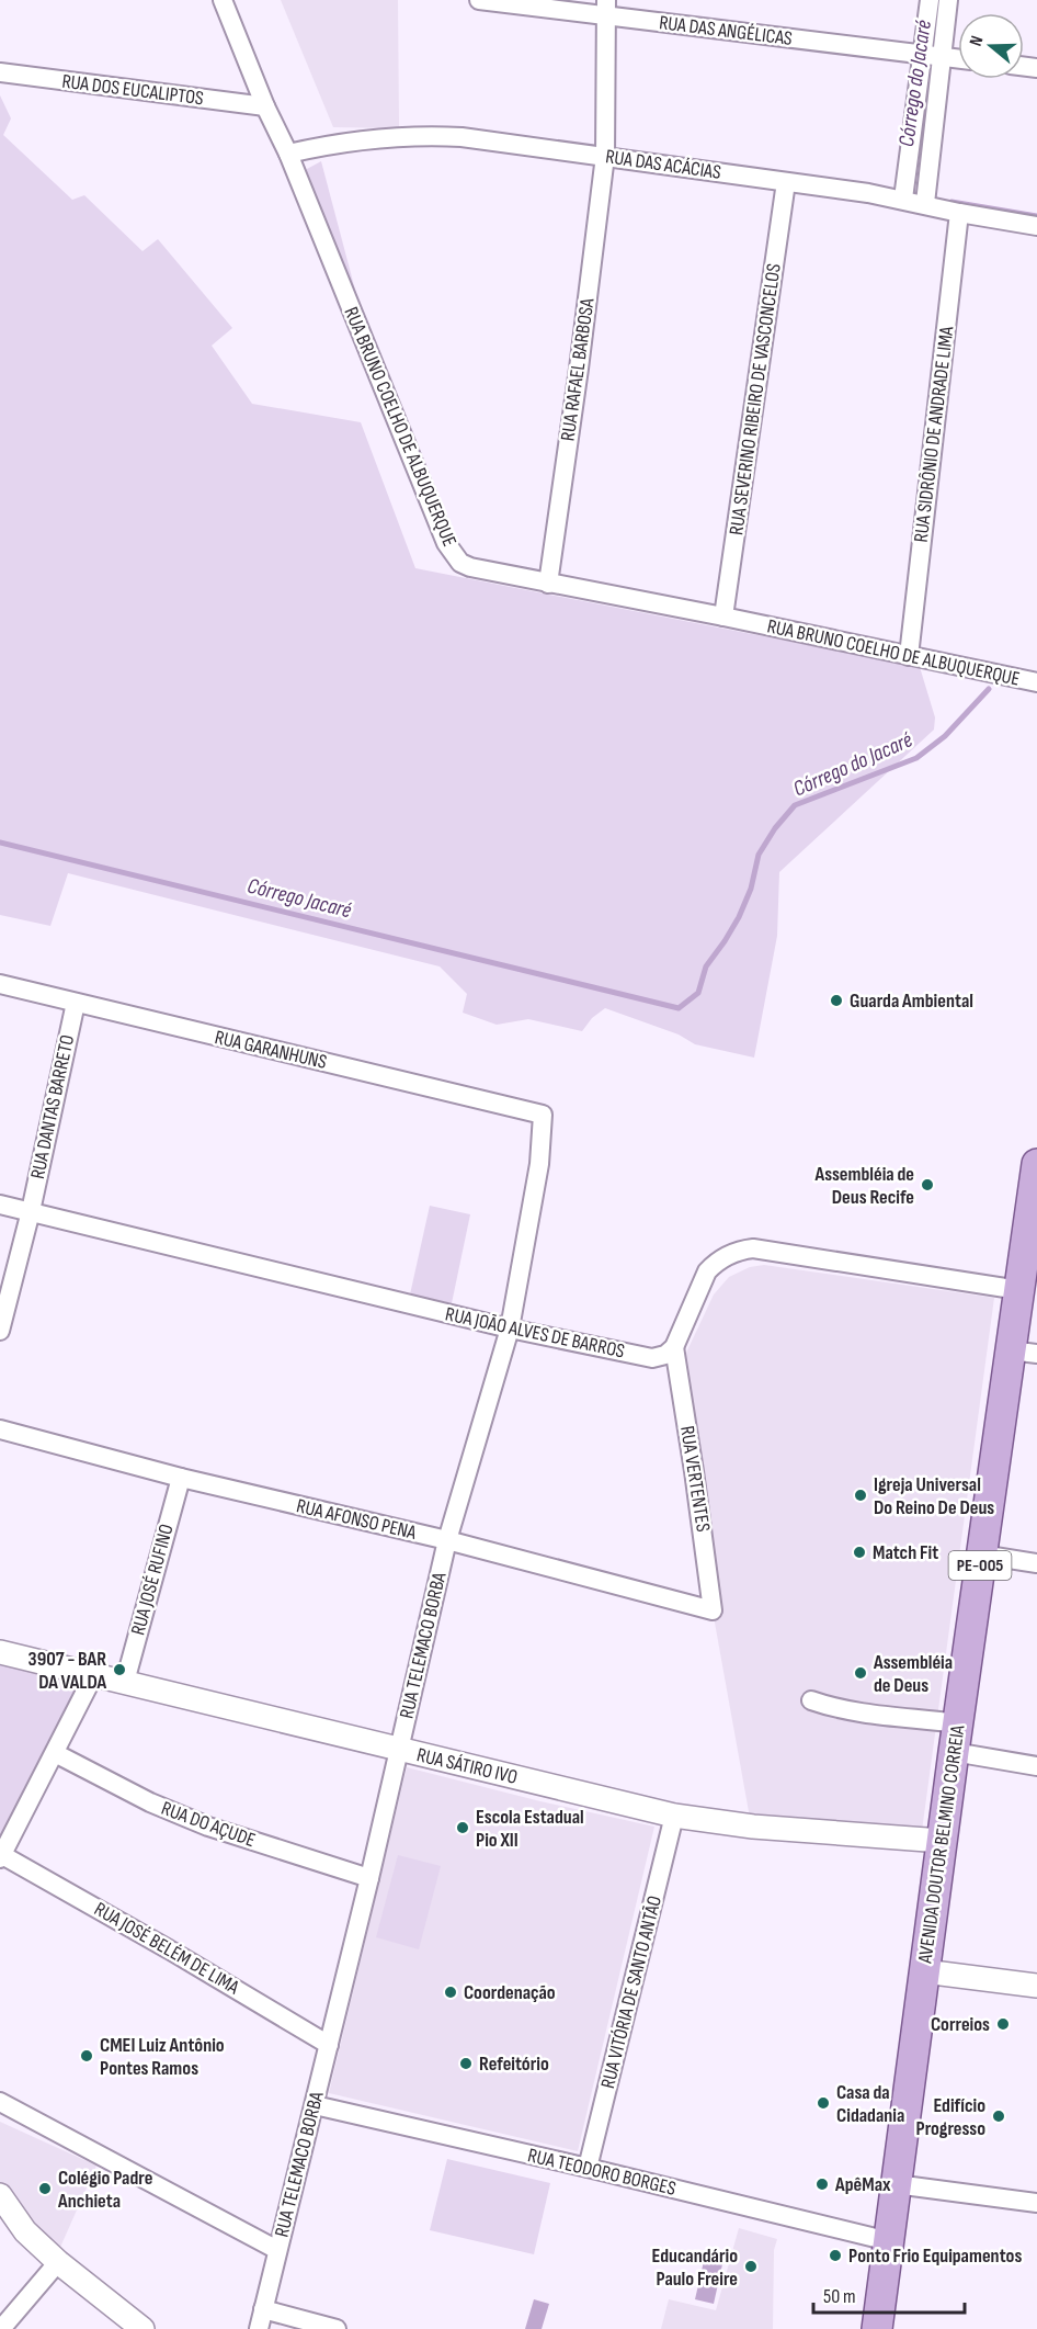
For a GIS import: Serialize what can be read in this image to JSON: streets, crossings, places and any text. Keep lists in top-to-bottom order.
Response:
{
  "streets": {
    "main road": ["PE-005", "AVENIDA DOUTOR BELMINO CORREIA"],
    "street": [
      "RUA DAS ANGÉLICAS",
      "RUA DOS EUCALIPTOS",
      "RUA DAS ACÁCIAS",
      "RUA RAFAEL BARBOSA",
      "RUA SEVERINO RIBEIRO DE VASCONCELOS",
      "RUA BRUNO COELHO DE ALBUQUERQUE",
      "RUA SIDRÔNIO DE ANDRADE LIMA",
      "RUA GARANHUNS",
      "RUA DANTAS BARRETO",
      "RUA JOÃO ALVES DE BARROS",
      "RUA VERTENTES",
      "RUA AFONSO PENA",
      "RUA JOSÉ RUFINO",
      "RUA TELEMACO BORBA",
      "RUA SÁTIRO IVO",
      "RUA DO AÇUDE",
      "RUA JOSÉ BELÉM DE LIMA",
      "RUA VITÓRIA DE SANTO ANTÃO",
      "RUA TEODORO BORGES"
    ]
  },
  "crossings": [
    ["RUA DAS ANGÉLICAS", "RUA RAFAEL BARBOSA"],
    ["RUA DOS EUCALIPTOS", "RUA BRUNO COELHO DE ALBUQUERQUE"],
    ["RUA DAS ACÁCIAS", "RUA RAFAEL BARBOSA"],
    ["RUA DAS ACÁCIAS", "RUA SEVERINO RIBEIRO DE VASCONCELOS"],
    ["RUA DAS ACÁCIAS", "RUA BRUNO COELHO DE ALBUQUERQUE"],
    ["RUA DAS ACÁCIAS", "RUA SIDRÔNIO DE ANDRADE LIMA"],
    ["RUA RAFAEL BARBOSA", "RUA BRUNO COELHO DE ALBUQUERQUE"],
    ["RUA SEVERINO RIBEIRO DE VASCONCELOS", "RUA BRUNO COELHO DE ALBUQUERQUE"],
    ["RUA BRUNO COELHO DE ALBUQUERQUE", "RUA SIDRÔNIO DE ANDRADE LIMA"],
    ["RUA GARANHUNS", "RUA DANTAS BARRETO"],
    ["RUA GARANHUNS", "RUA TELEMACO BORBA"],
    ["RUA DANTAS BARRETO", "RUA JOÃO ALVES DE BARROS"],
    ["RUA JOÃO ALVES DE BARROS", "RUA VERTENTES"],
    ["RUA JOÃO ALVES DE BARROS", "RUA TELEMACO BORBA"],
    ["RUA VERTENTES", "RUA AFONSO PENA"],
    ["RUA AFONSO PENA", "RUA JOSÉ RUFINO"],
    ["RUA AFONSO PENA", "RUA TELEMACO BORBA"],
    ["RUA JOSÉ RUFINO", "RUA SÁTIRO IVO"],
    ["RUA TELEMACO BORBA", "RUA SÁTIRO IVO"],
    ["RUA TELEMACO BORBA", "RUA DO AÇUDE"],
    ["RUA TELEMACO BORBA", "RUA JOSÉ BELÉM DE LIMA"],
    ["RUA TELEMACO BORBA", "RUA TEODORO BORGES"],
    ["RUA SÁTIRO IVO", "AVENIDA DOUTOR BELMINO CORREIA"],
    ["RUA SÁTIRO IVO", "RUA VITÓRIA DE SANTO ANTÃO"],
    ["AVENIDA DOUTOR BELMINO CORREIA", "RUA TEODORO BORGES"],
    ["RUA VITÓRIA DE SANTO ANTÃO", "RUA TEODORO BORGES"]
  ],
  "water": ["Córrego do Jacaré", "Córrego Jacaré"],
  "places": [
    "Guarda Ambiental",
    "Assembléia de Deus Recife",
    "Igreja Universal Do Reino De Deus",
    "Match Fit",
    "3907 - BAR DA VALDA",
    "Assembléia de Deus",
    "Escola Estadual Pio XII",
    "Coordenação",
    "Correios",
    "CMEI Luiz Antônio Pontes Ramos",
    "Refeitório",
    "Casa da Cidadania",
    "Edifício Progresso",
    "ApêMax",
    "Colégio Padre Anchieta",
    "Ponto Frio Equipamentos",
    "Educandário Paulo Freire"
  ],
  "scale_bar": "50 m",
  "north": "left"
}
